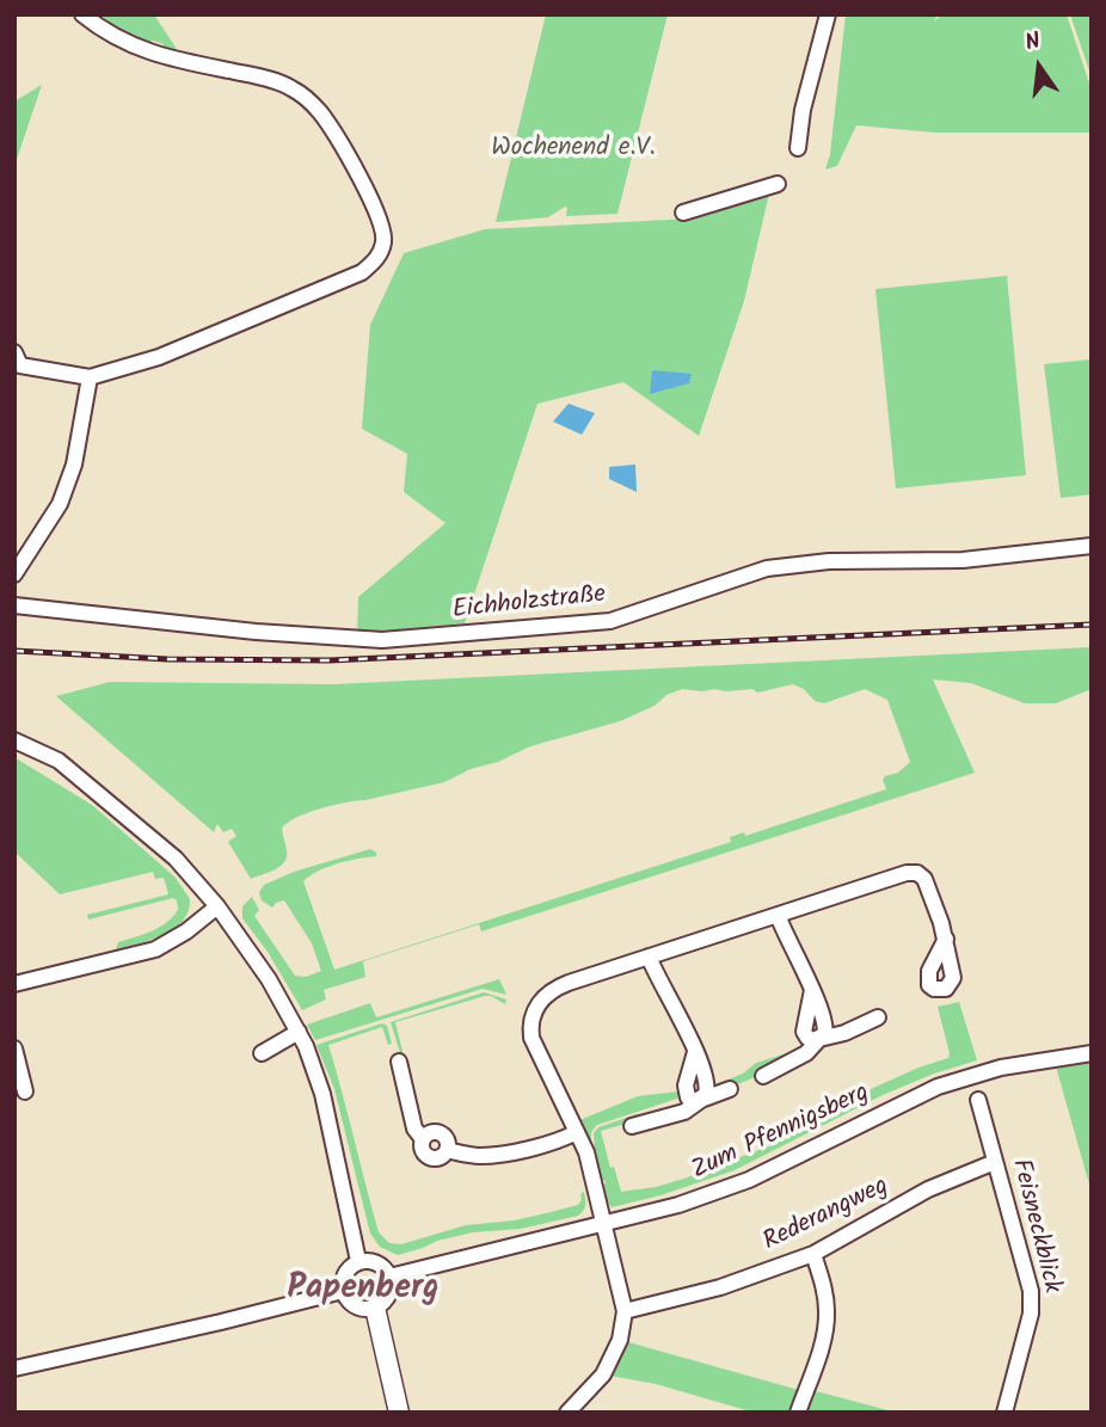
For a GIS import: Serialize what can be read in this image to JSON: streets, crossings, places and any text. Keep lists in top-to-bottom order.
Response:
{
  "streets": {
    "street": [
      "Eichholzstraße",
      "Zum Pfennigsberg",
      "Rederangweg",
      "Feisneckblick"
    ]
  },
  "crossings": [
    ["Rederangweg", "Feisneckblick"]
  ],
  "districts": ["Papenberg"],
  "parks": ["Wochenend e.V."],
  "north": "top"
}
